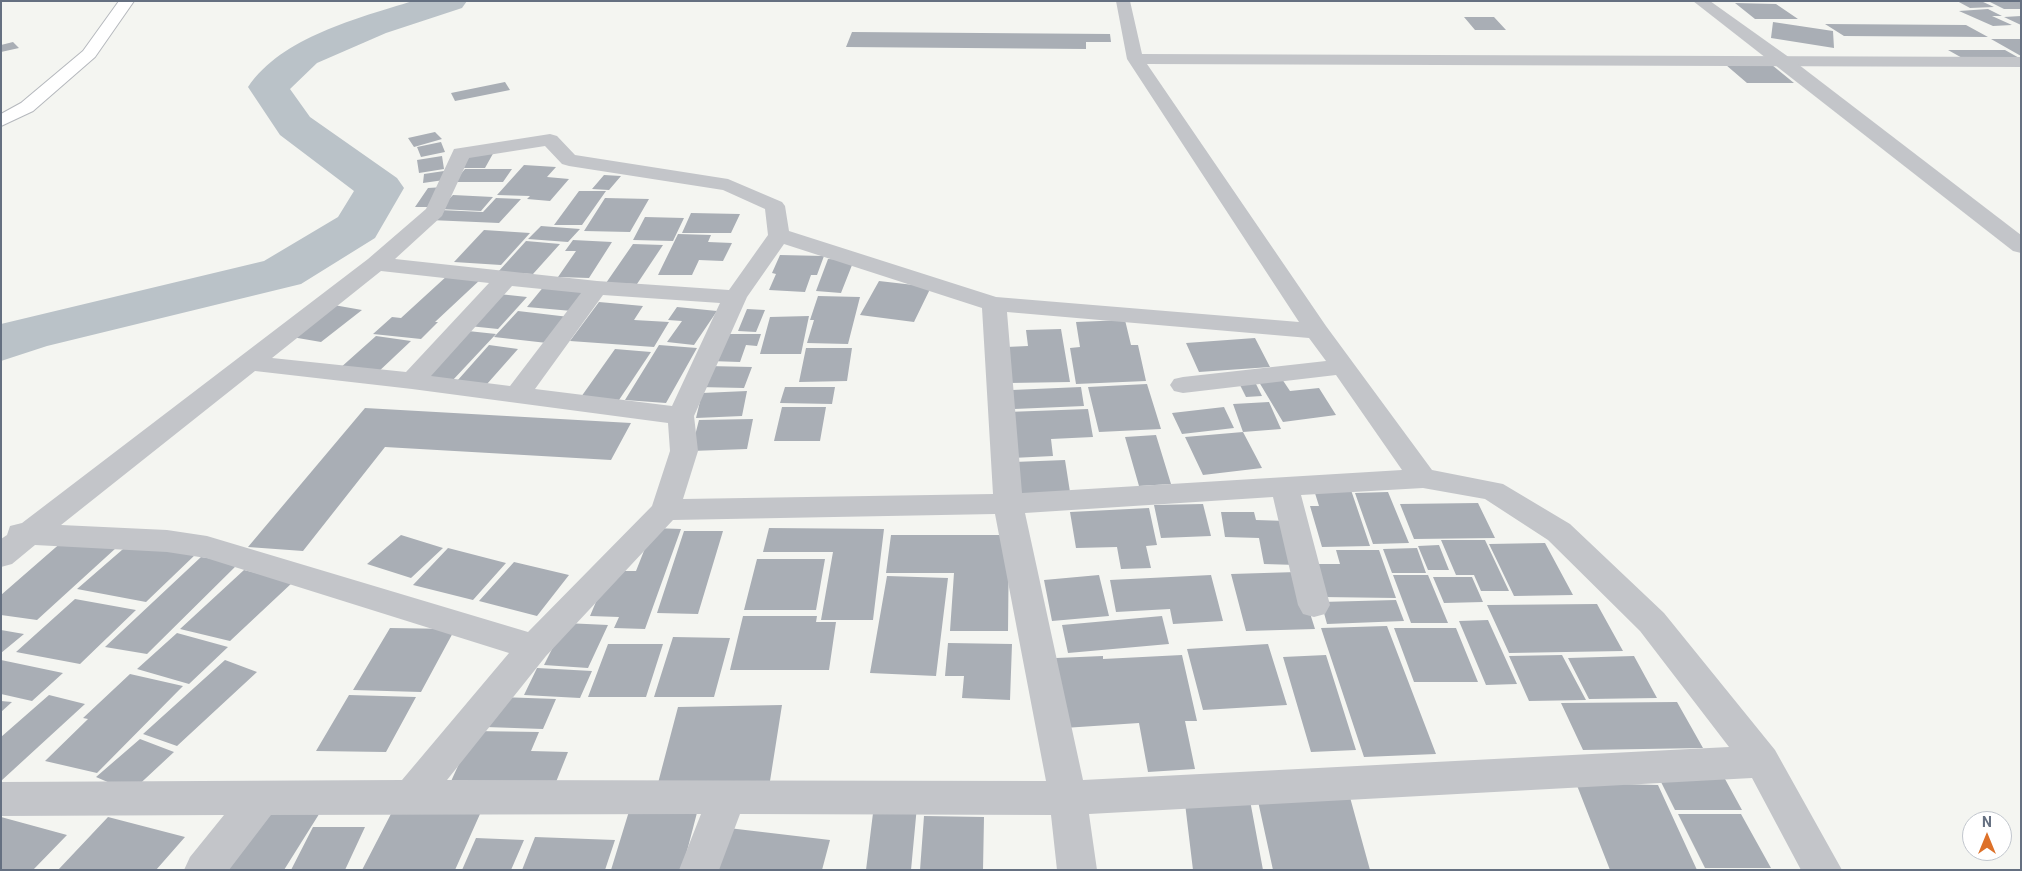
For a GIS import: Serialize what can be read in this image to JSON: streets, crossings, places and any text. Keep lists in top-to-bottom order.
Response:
{
  "north": "top"
}
